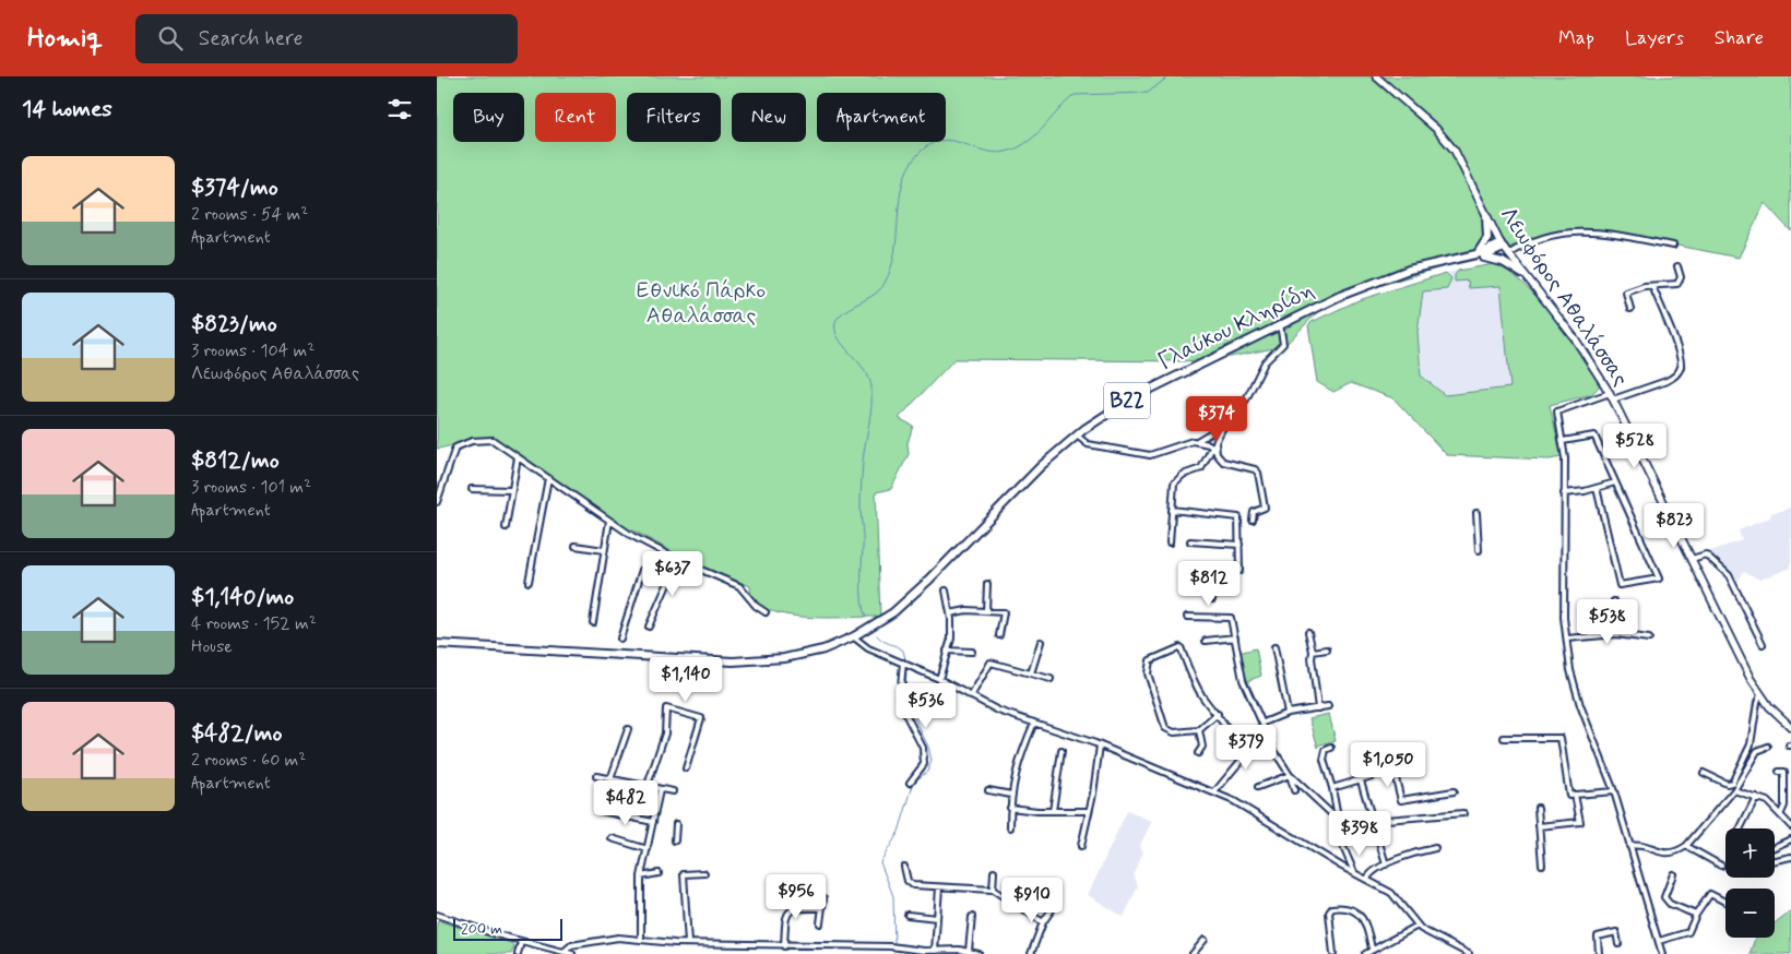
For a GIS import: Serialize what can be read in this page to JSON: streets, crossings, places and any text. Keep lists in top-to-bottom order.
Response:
{
  "streets": {
    "main road": ["Λεωφόρος Αθαλάσσας", "Γλαύκου Κληρίδη", "B22"]
  },
  "crossings": [
    ["Λεωφόρος Αθαλάσσας", "Γλαύκου Κληρίδη"]
  ],
  "parks": ["Εθνικό Πάρκο Αθαλάσσας"],
  "scale_bar": "200 m",
  "page": {
    "header": "Homiq",
    "search": "Search here",
    "nav": ["Map", "Layers", "Share"],
    "heading": "14 homes",
    "chip": [
      "Buy",
      "Rent",
      "Filters",
      "New",
      "Apartment"
    ],
    "list": [
      {
        "name": "$374/mo",
        "note": "2 rooms · 54 m² · Apartment"
      },
      {
        "name": "$823/mo",
        "note": "3 rooms · 104 m² · Λεωφόρος Αθαλάσσας"
      },
      {
        "name": "$812/mo",
        "note": "3 rooms · 101 m² · Apartment"
      },
      {
        "name": "$1,140/mo",
        "note": "4 rooms · 152 m² · House"
      },
      {
        "name": "$482/mo",
        "note": "2 rooms · 60 m² · Apartment"
      }
    ],
    "price": [
      "$374",
      "$528",
      "$823",
      "$637",
      "$812",
      "$538",
      "$1,140",
      "$536",
      "$379",
      "$1,050",
      "$482",
      "$398",
      "$956",
      "$910"
    ],
    "map_buttons": ["+", "−"],
    "scale": "200 m"
  }
}
